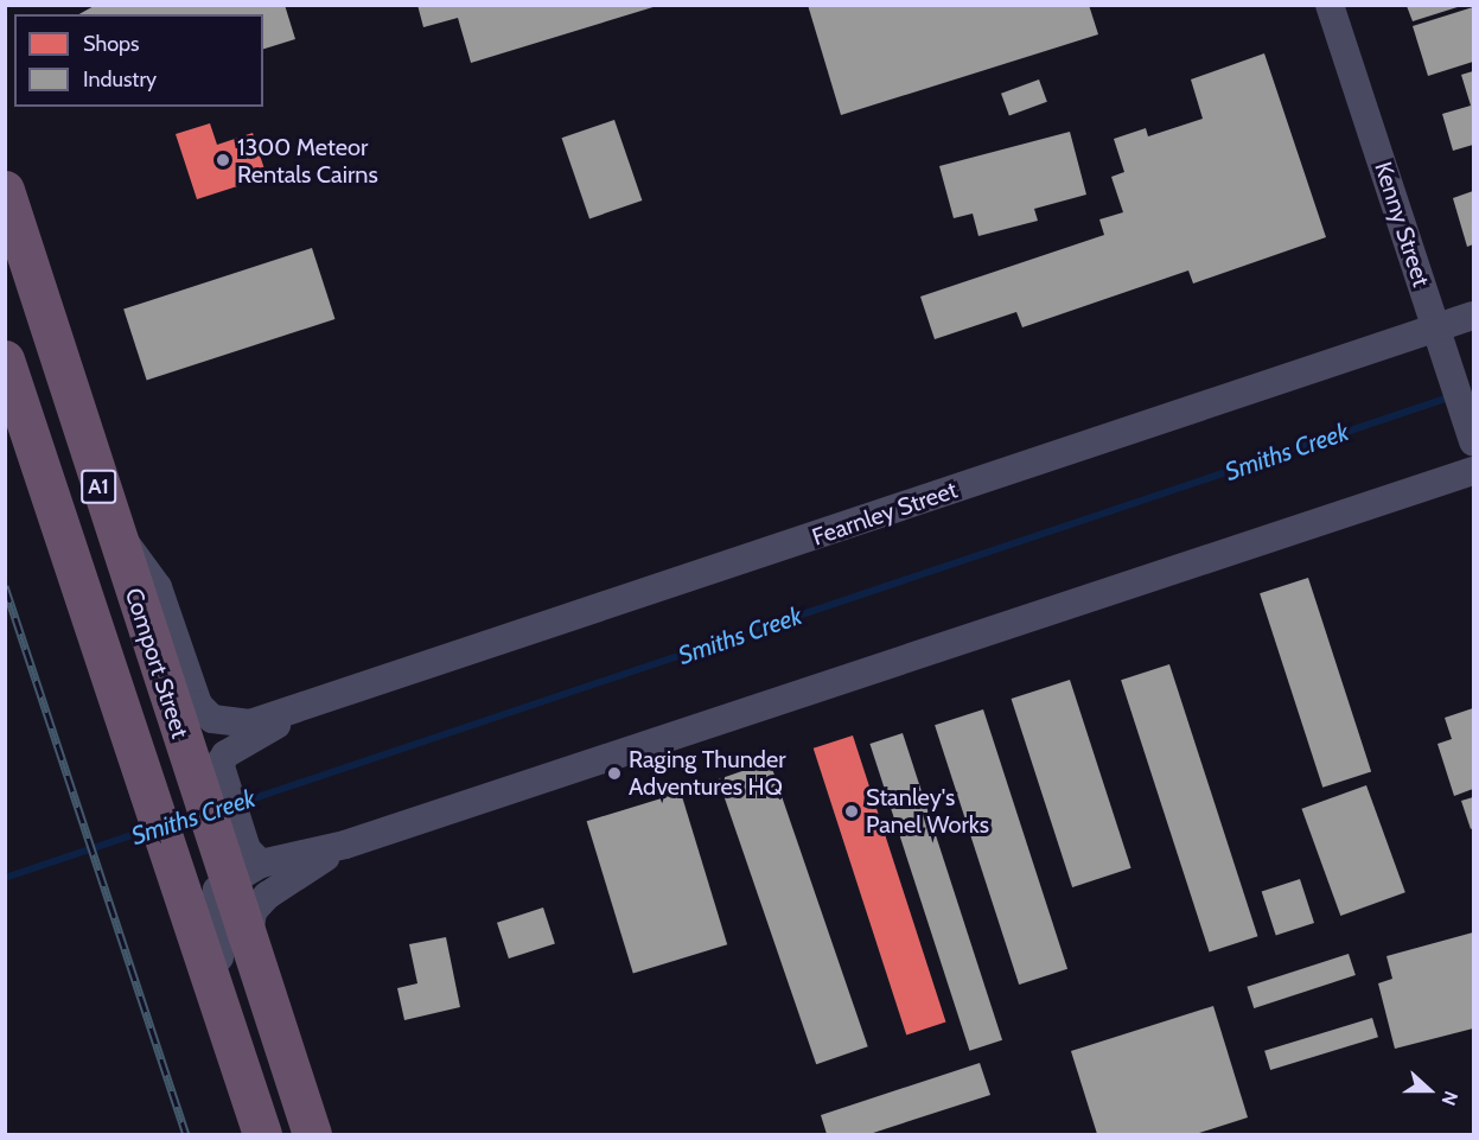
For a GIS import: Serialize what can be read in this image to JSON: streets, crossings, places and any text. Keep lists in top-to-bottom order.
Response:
{
  "streets": {
    "highway": ["A1", "Comport Street"],
    "street": ["Kenny Street", "Fearnley Street"]
  },
  "crossings": [
    ["Kenny Street", "Fearnley Street"],
    ["Fearnley Street", "Comport Street"]
  ],
  "water": ["Smiths Creek"],
  "places": ["1300 Meteor Rentals Cairns", "Raging Thunder Adventures HQ", "Stanley's Panel Works"],
  "legend": ["Shops", "Industry"],
  "north": "right"
}
